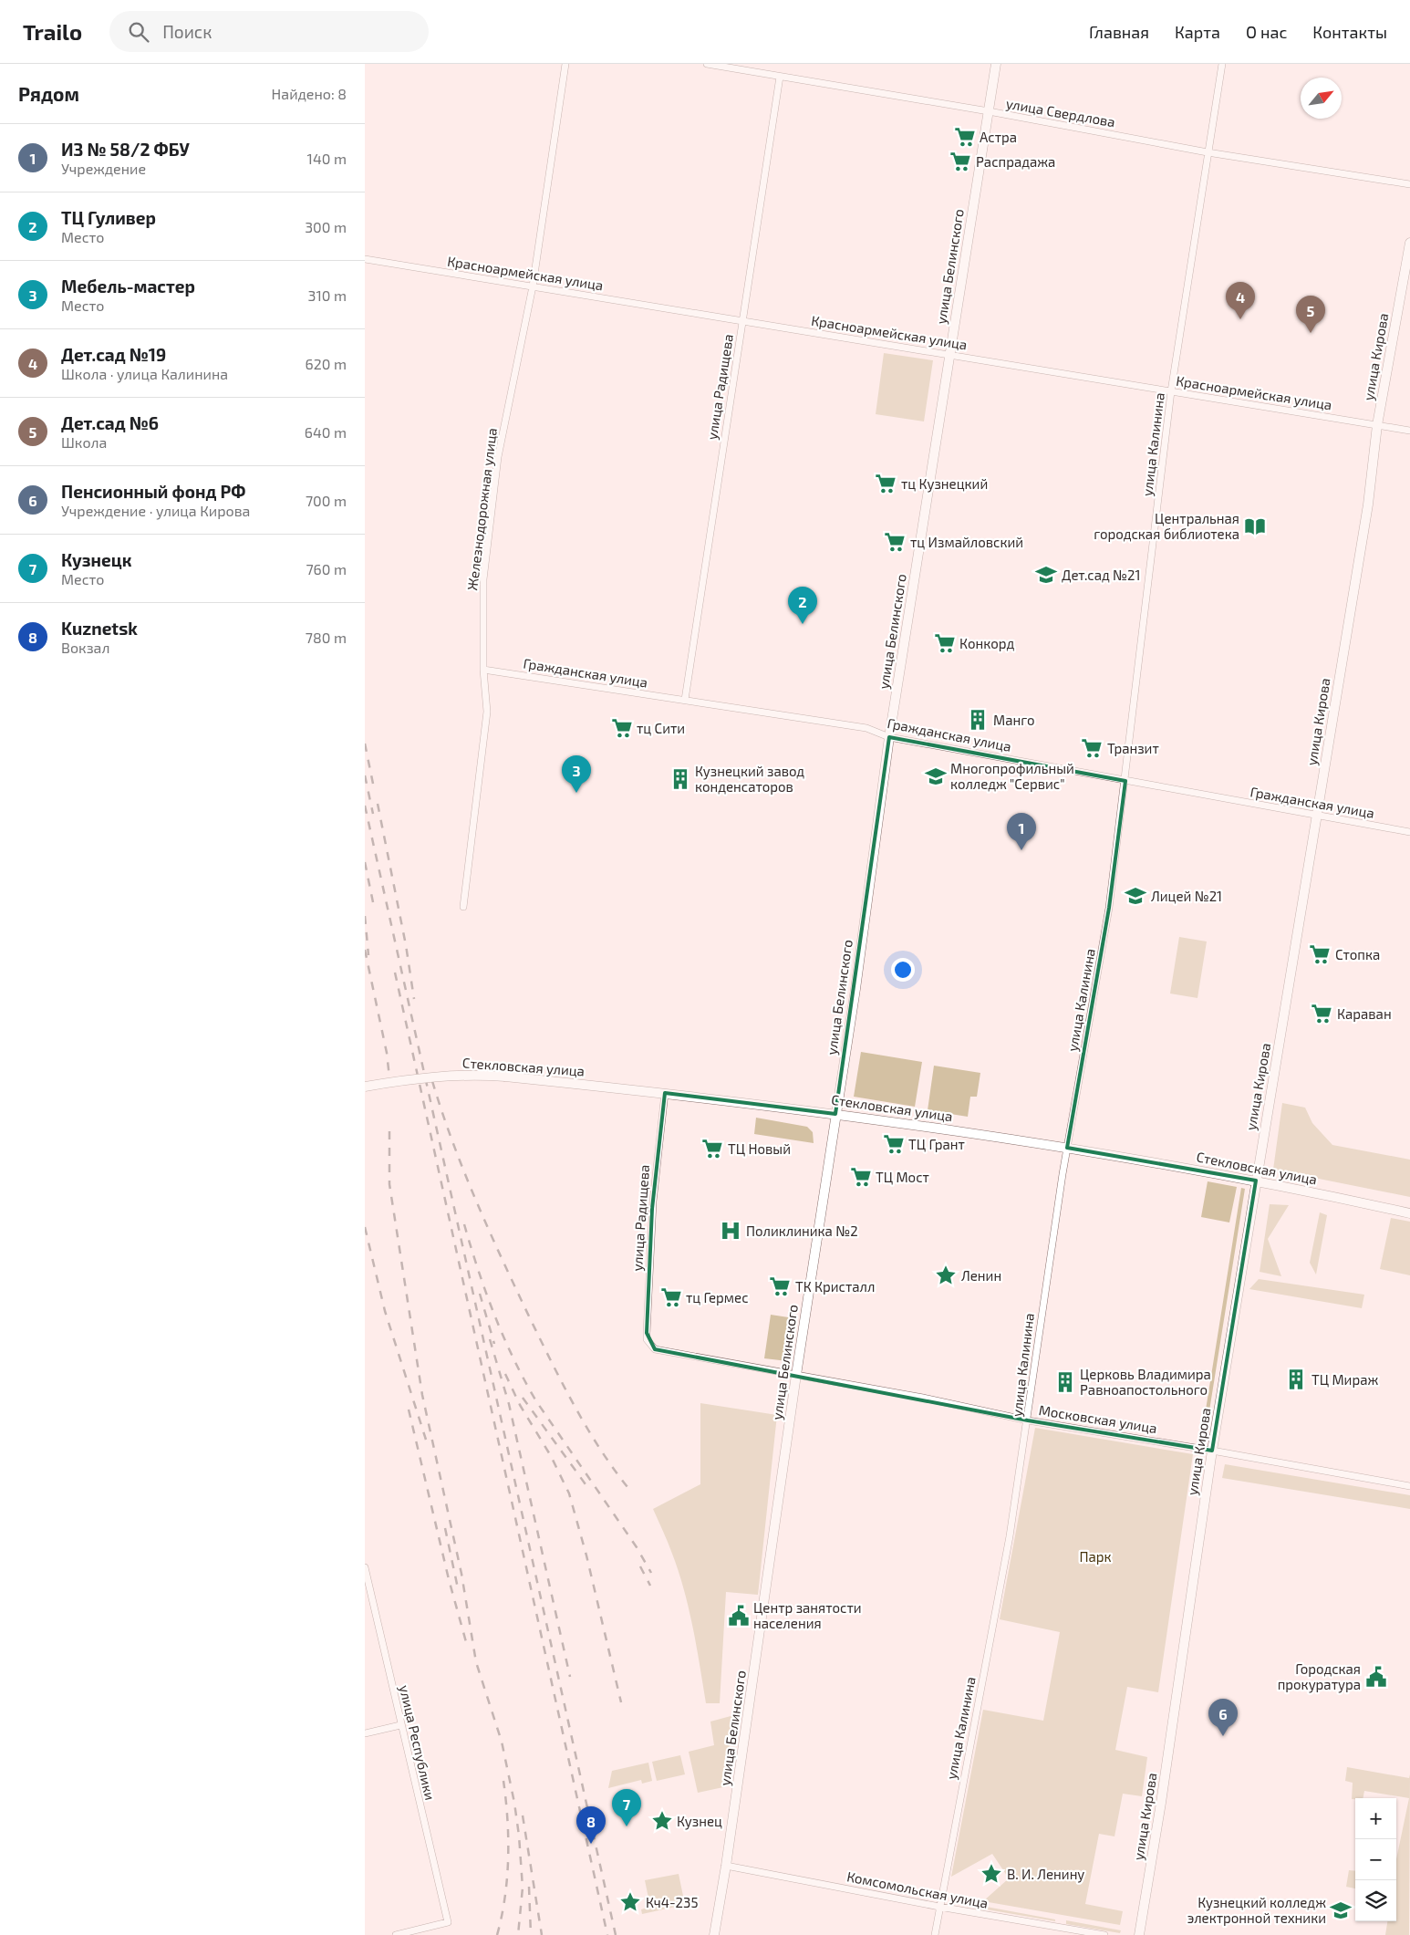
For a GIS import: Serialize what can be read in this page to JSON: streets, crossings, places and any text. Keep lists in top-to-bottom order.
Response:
{
  "streets": {
    "street": [
      "улица Свердлова",
      "улица Белинского",
      "Красноармейская улица",
      "улица Кирова",
      "улица Радищева",
      "улица Калинина",
      "Железнодорожная улица",
      "Гражданская улица",
      "Стекловская улица",
      "Московская улица",
      "улица Республики",
      "Комсомольская улица"
    ]
  },
  "crossings": [
    ["улица Свердлова", "улица Белинского"],
    ["улица Свердлова", "улица Радищева"],
    ["улица Свердлова", "улица Калинина"],
    ["улица Белинского", "Красноармейская улица"],
    ["улица Белинского", "Гражданская улица"],
    ["улица Белинского", "Стекловская улица"],
    ["улица Белинского", "Московская улица"],
    ["улица Белинского", "Комсомольская улица"],
    ["Красноармейская улица", "улица Кирова"],
    ["Красноармейская улица", "улица Радищева"],
    ["Красноармейская улица", "улица Калинина"],
    ["Красноармейская улица", "Железнодорожная улица"],
    ["улица Кирова", "Гражданская улица"],
    ["улица Кирова", "Стекловская улица"],
    ["улица Кирова", "Московская улица"],
    ["улица Радищева", "Гражданская улица"],
    ["улица Радищева", "Стекловская улица"],
    ["улица Радищева", "Московская улица"],
    ["улица Калинина", "Гражданская улица"],
    ["улица Калинина", "Стекловская улица"],
    ["улица Калинина", "Московская улица"],
    ["улица Калинина", "Комсомольская улица"],
    ["Железнодорожная улица", "Гражданская улица"]
  ],
  "parks": ["Парк"],
  "places": {
    "supermarket": [
      "Астра",
      "Распрадажа",
      "тц Кузнецкий",
      "тц Измайловский",
      "Конкорд",
      "тц Сити",
      "Транзит",
      "Стопка",
      "Караван",
      "ТЦ Грант",
      "ТЦ Новый",
      "ТЦ Мост",
      "ТК Кристалл",
      "тц Гермес"
    ],
    "library": ["Центральная городская библиотека"],
    "school or university": [
      "Дет.сад №21",
      "Многопрофильный колледж \"Сервис\"",
      "Лицей №21",
      "Кузнецкий колледж электронной техники"
    ],
    "building": [
      "Манго",
      "Кузнецкий завод конденсаторов",
      "ТЦ Мираж",
      "Церковь Владимира Равноапостольного"
    ],
    "hospital": ["Поликлиника №2"],
    "place": [
      "Ленин",
      "Кузнец",
      "В. И. Ленину",
      "Кч4-235"
    ],
    "public building": ["Центр занятости населения", "Городская прокуратура"]
  },
  "north": "top right",
  "page": {
    "header": "Trailo",
    "search": "Поиск",
    "nav": [
      "Главная",
      "Карта",
      "О нас",
      "Контакты"
    ],
    "heading": ["Рядом", "Найдено: 8"],
    "list": [
      {
        "mark": "1",
        "name": "ИЗ № 58/2 ФБУ",
        "note": "Учреждение",
        "value": "140 m"
      },
      {
        "mark": "2",
        "name": "ТЦ Гуливер",
        "note": "Место",
        "value": "300 m"
      },
      {
        "mark": "3",
        "name": "Мебель-мастер",
        "note": "Место",
        "value": "310 m"
      },
      {
        "mark": "4",
        "name": "Дет.сад №19",
        "note": "Школа · улица Калинина",
        "value": "620 m"
      },
      {
        "mark": "5",
        "name": "Дет.сад №6",
        "note": "Школа",
        "value": "640 m"
      },
      {
        "mark": "6",
        "name": "Пенсионный фонд РФ",
        "note": "Учреждение · улица Кирова",
        "value": "700 m"
      },
      {
        "mark": "7",
        "name": "Кузнецк",
        "note": "Место",
        "value": "760 m"
      },
      {
        "mark": "8",
        "name": "Kuznetsk",
        "note": "Вокзал",
        "value": "780 m"
      }
    ],
    "pins": [
      "4",
      "5",
      "2",
      "3",
      "1",
      "6",
      "7",
      "8"
    ],
    "map_buttons": ["+", "−"]
  }
}
